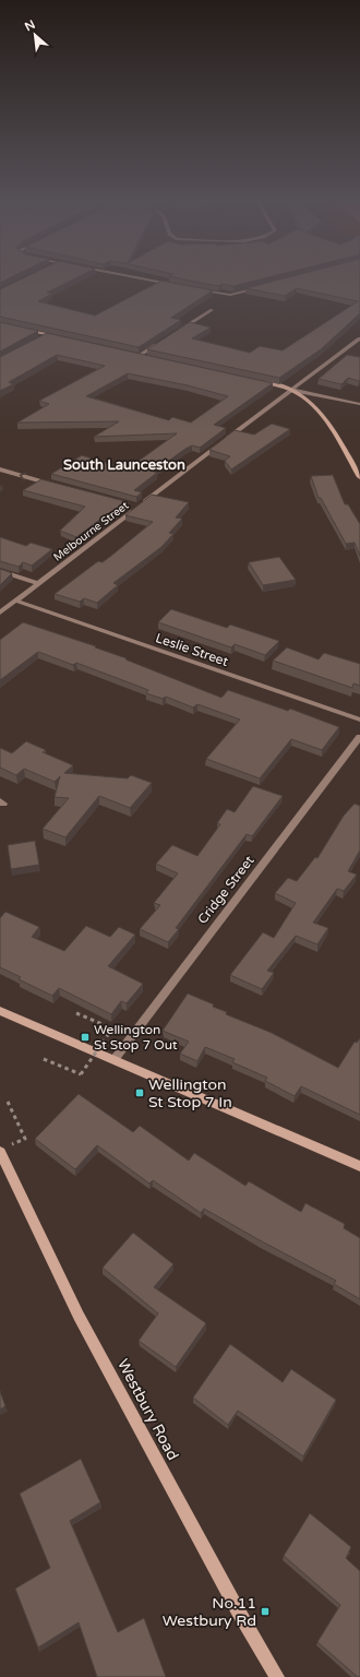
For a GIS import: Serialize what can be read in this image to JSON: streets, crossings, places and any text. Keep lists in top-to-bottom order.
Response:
{
  "streets": {
    "main road": ["Westbury Road"],
    "street": ["Melbourne Street", "Leslie Street", "Cridge Street"]
  },
  "crossings": [
    ["Melbourne Street", "Leslie Street"]
  ],
  "districts": ["South Launceston"],
  "places": {
    "transit": ["Wellington St Stop 7 Out", "Wellington St Stop 7 In", "No.11 Westbury Rd"]
  },
  "north": "top left"
}
